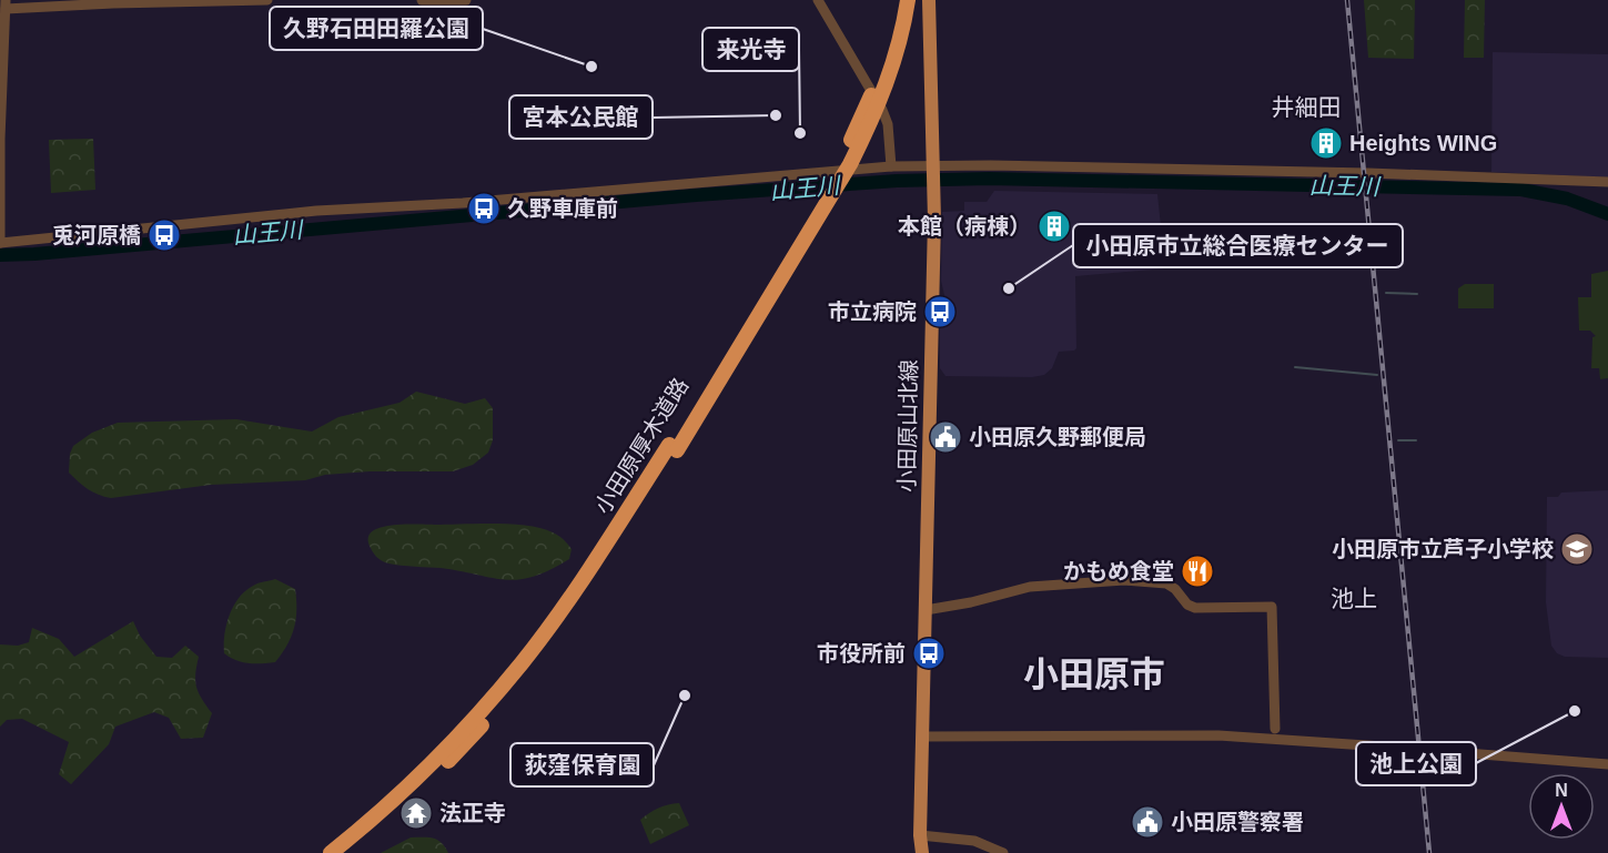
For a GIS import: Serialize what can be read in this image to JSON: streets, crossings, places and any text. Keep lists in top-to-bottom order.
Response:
{
  "streets": {
    "highway": ["小田原厚木道路"],
    "main road": ["小田原山北線"]
  },
  "districts": ["井細田", "池上", "小田原市"],
  "water": ["山王川"],
  "places": {
    "other": [
      "久野石田田羅公園",
      "宮本公民館",
      "来光寺",
      "小田原市立総合医療センター",
      "荻窪保育園",
      "池上公園"
    ],
    "building": ["Heights WING", "本館（病棟）"],
    "bus stop": [
      "久野車庫前",
      "兎河原橋",
      "市立病院",
      "市役所前"
    ],
    "public building": ["小田原久野郵便局", "小田原警察署"],
    "school or university": ["小田原市立芦子小学校"],
    "restaurant": ["かもめ食堂"],
    "temple": ["法正寺"]
  },
  "north": "top"
}
